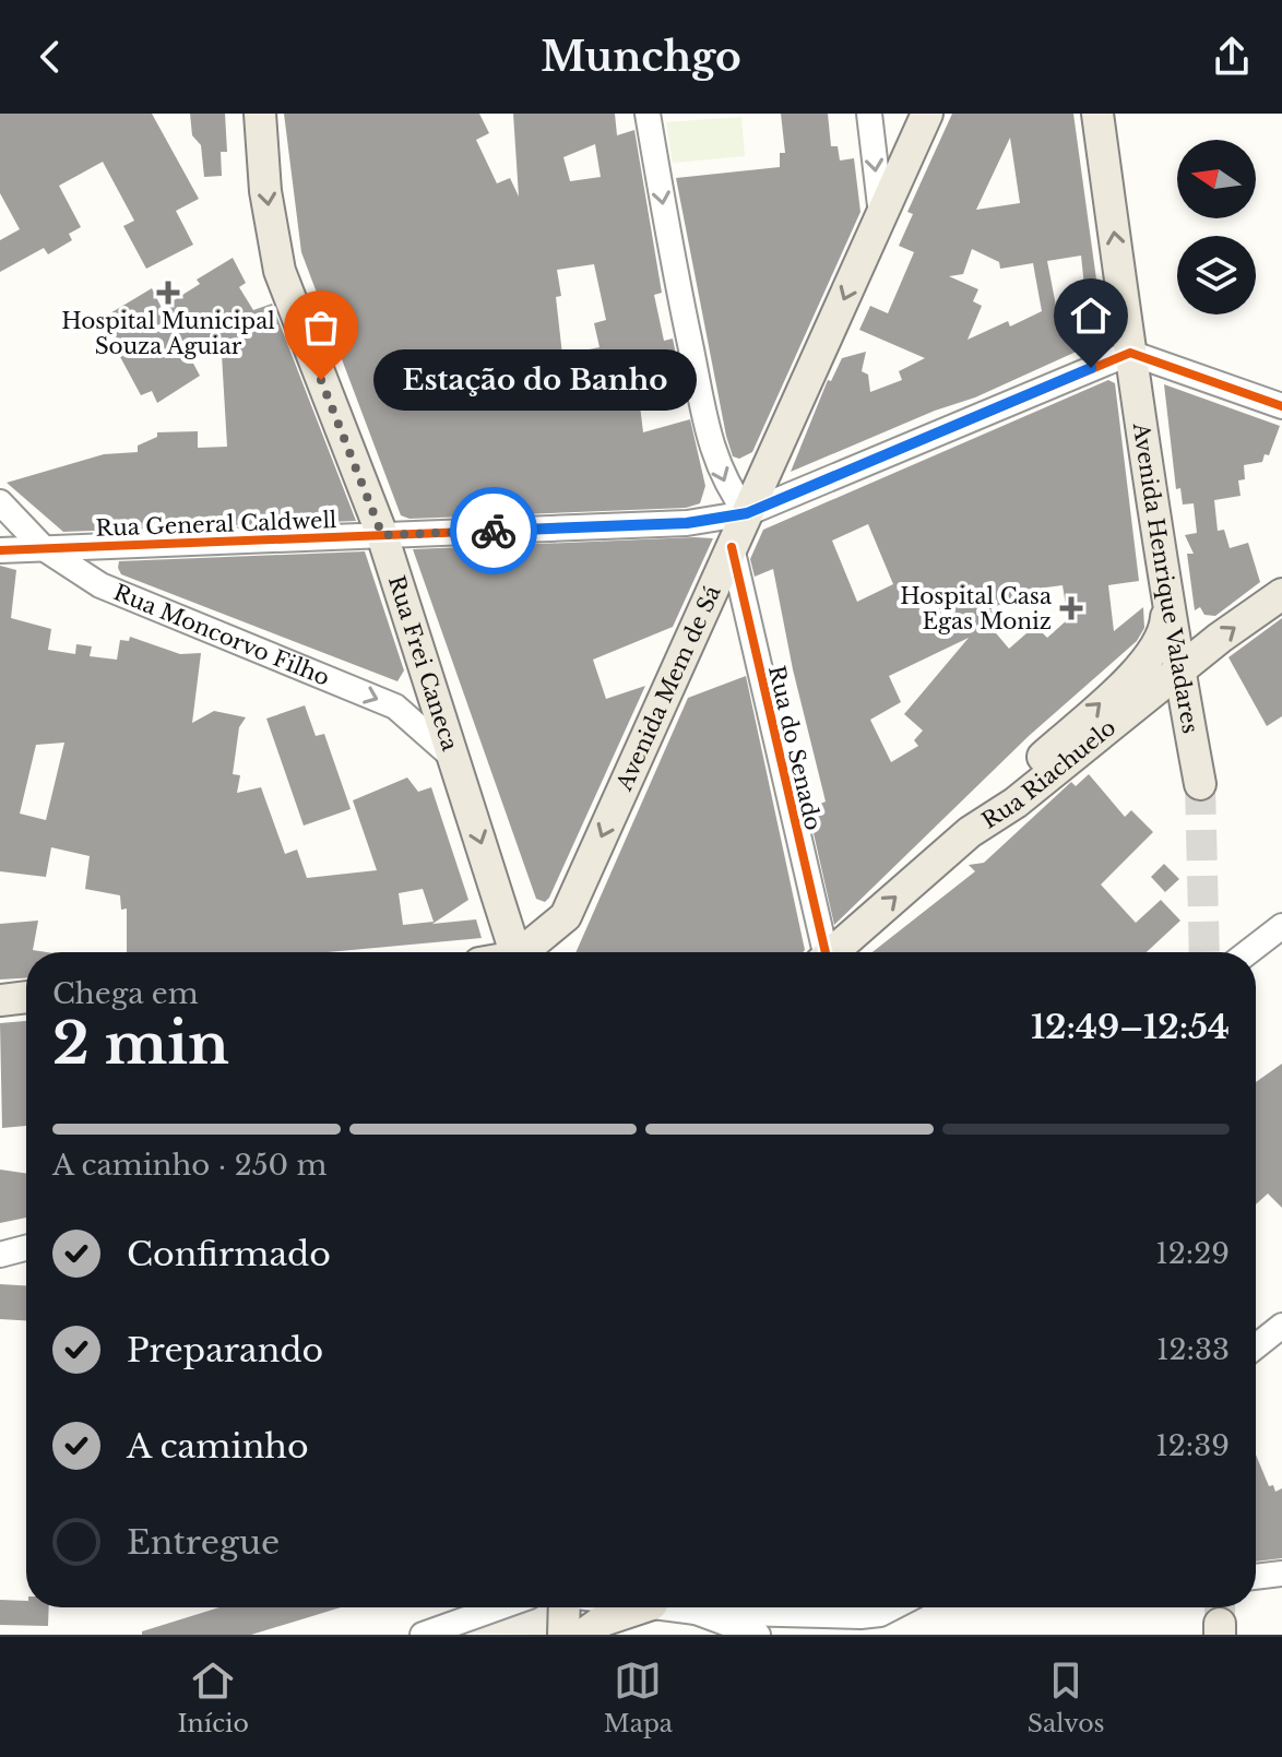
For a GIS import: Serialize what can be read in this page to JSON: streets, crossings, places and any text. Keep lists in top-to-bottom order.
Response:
{
  "streets": {
    "main road": [
      "Avenida Henrique Valadares",
      "Rua Frei Caneca",
      "Avenida Mem de Sá",
      "Rua Riachuelo"
    ],
    "street": ["Rua General Caldwell", "Rua Moncorvo Filho", "Rua do Senado"]
  },
  "crossings": [
    ["Rua General Caldwell", "Avenida Henrique Valadares"],
    ["Rua General Caldwell", "Rua Moncorvo Filho"],
    ["Rua General Caldwell", "Rua Frei Caneca"],
    ["Rua General Caldwell", "Avenida Mem de Sá"],
    ["Avenida Henrique Valadares", "Rua Riachuelo"],
    ["Rua Moncorvo Filho", "Rua Frei Caneca"],
    ["Avenida Mem de Sá", "Rua do Senado"]
  ],
  "one_way": [
    "Avenida Henrique Valadares",
    "Rua Moncorvo Filho",
    "Rua Frei Caneca",
    "Avenida Mem de Sá",
    "Rua Riachuelo"
  ],
  "places": {
    "health": ["Hospital Municipal Souza Aguiar", "Hospital Casa Egas Moniz"],
    "other": ["Estação do Banho"]
  },
  "north": "left",
  "page": {
    "header": "Munchgo",
    "bubble": "Estação do Banho",
    "heading": ["2 min", "Chega em", "12:49–12:54"],
    "bar": "A caminho · 250 m",
    "list": [
      ["Confirmado", "12:29"],
      ["Preparando", "12:33"],
      ["A caminho", "12:39"],
      "Entregue"
    ],
    "tabs": ["Início", "Mapa", "Salvos"]
  }
}
